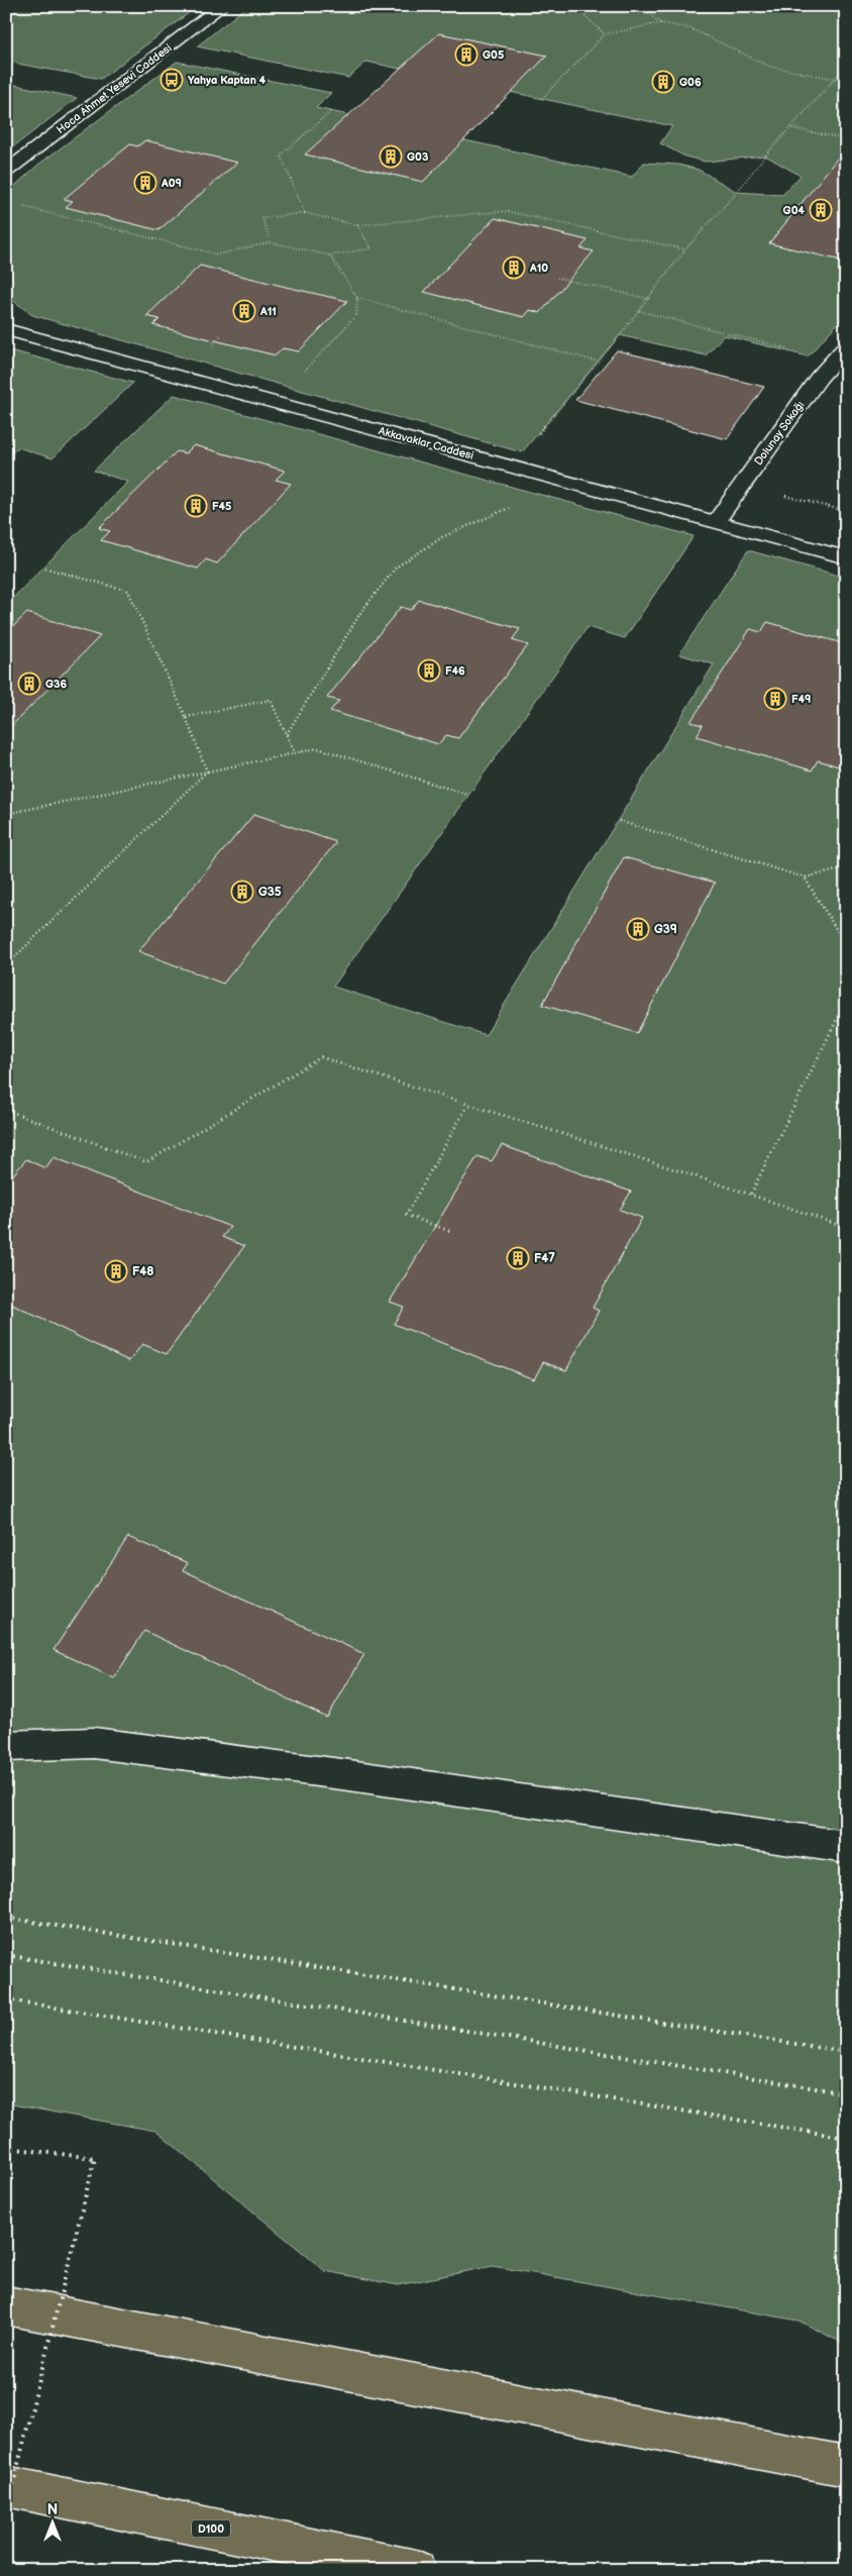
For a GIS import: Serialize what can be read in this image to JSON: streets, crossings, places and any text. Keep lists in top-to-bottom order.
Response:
{
  "streets": {
    "highway": ["D100"],
    "street": ["Hoca Ahmet Yesevi Caddesi", "Dolunay Sokağı", "Akkavaklar Caddesi"]
  },
  "crossings": [
    ["Dolunay Sokağı", "Akkavaklar Caddesi"]
  ],
  "places": {
    "building": [
      "G05",
      "G06",
      "G03",
      "A09",
      "G04",
      "A10",
      "A11",
      "F45",
      "F46",
      "G36",
      "F49",
      "G35",
      "G39",
      "F47",
      "F48"
    ],
    "bus stop": ["Yahya Kaptan 4"]
  },
  "north": "top"
}
